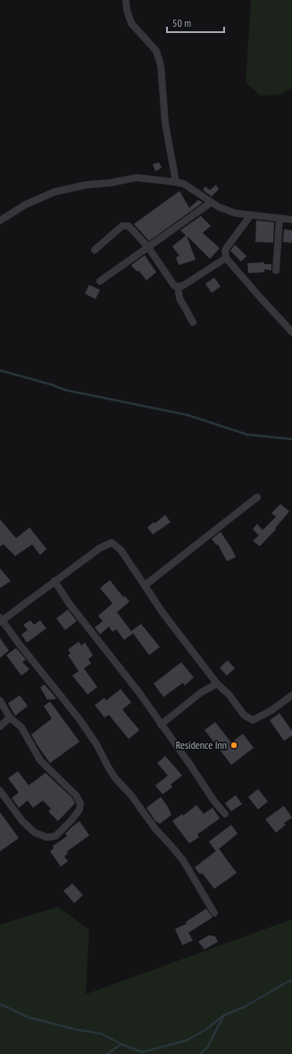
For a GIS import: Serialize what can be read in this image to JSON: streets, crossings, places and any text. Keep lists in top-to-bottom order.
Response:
{
  "places": ["Residence Inn"],
  "scale_bar": "50 m"
}
